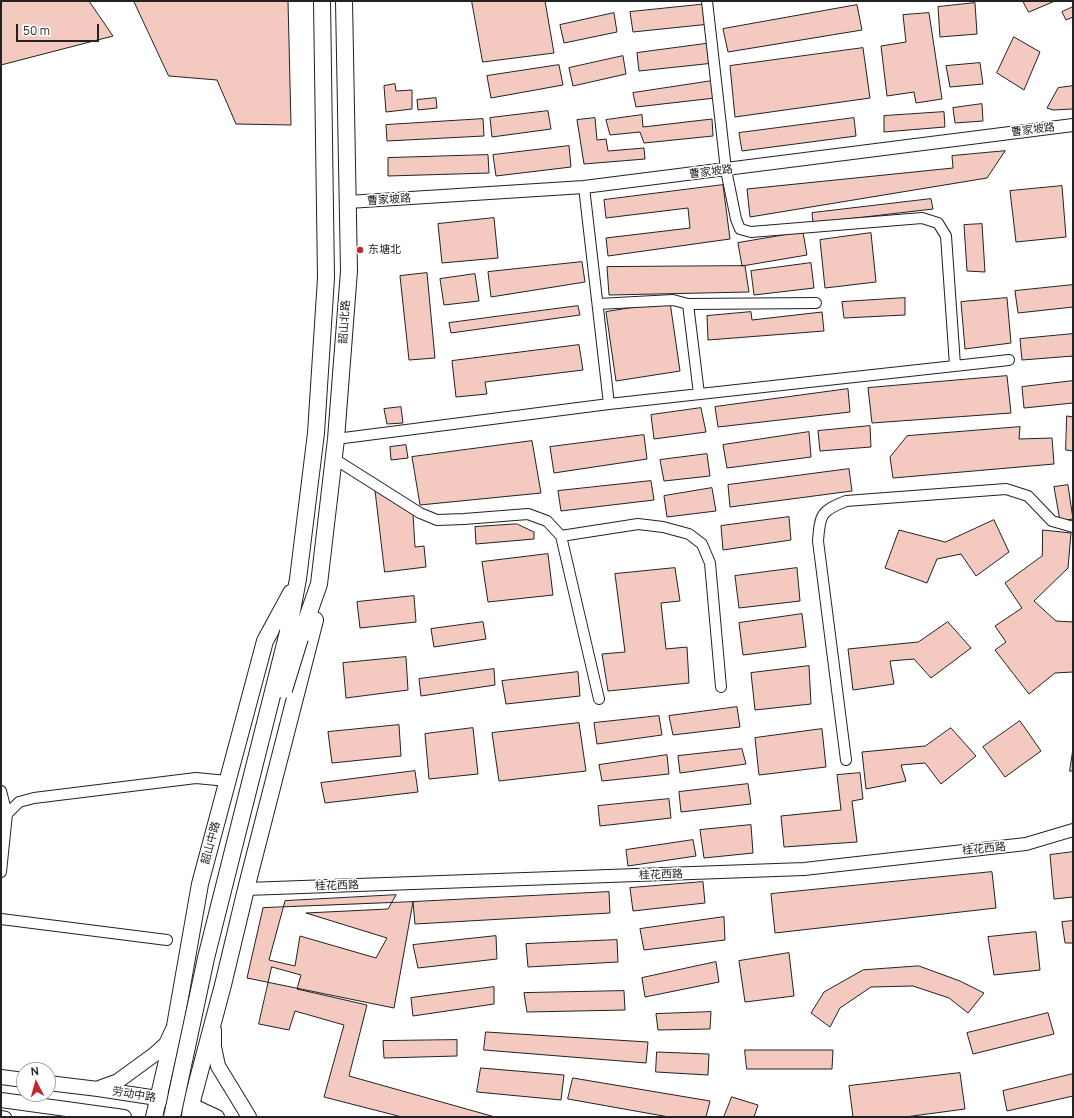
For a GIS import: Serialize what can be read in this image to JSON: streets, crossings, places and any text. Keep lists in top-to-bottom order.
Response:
{
  "streets": {
    "main road": ["韶山北路", "韶山中路", "劳动中路"],
    "street": ["曹家坡路", "桂花西路"]
  },
  "crossings": [
    ["曹家坡路", "韶山北路"],
    ["韶山北路", "韶山中路"],
    ["韶山中路", "劳动中路"]
  ],
  "places": ["东塘北"],
  "scale_bar": "50 m",
  "north": "top"
}
